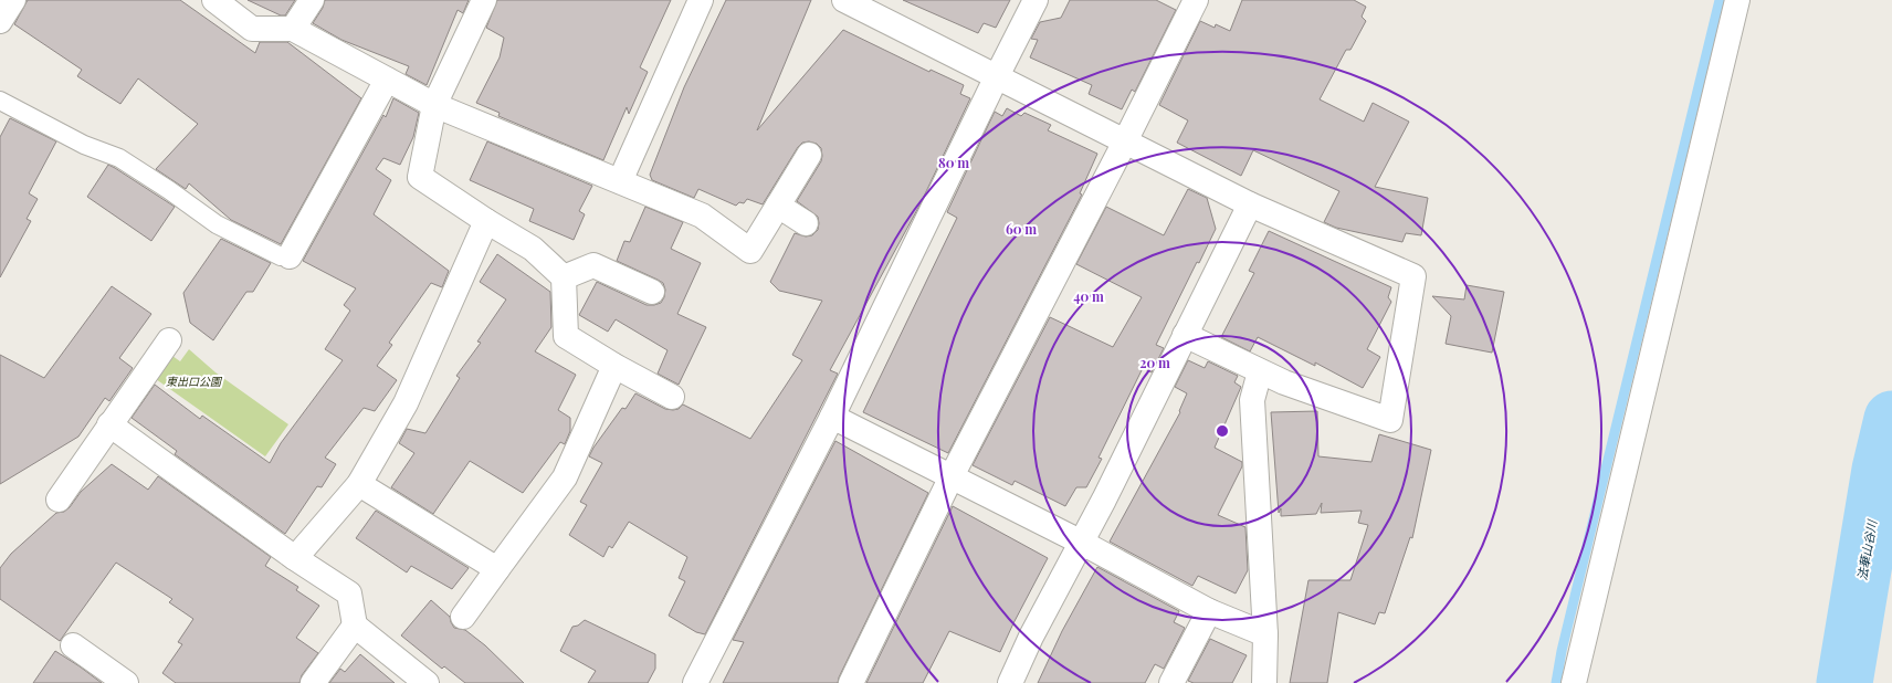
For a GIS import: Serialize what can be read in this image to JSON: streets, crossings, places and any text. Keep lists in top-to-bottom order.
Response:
{
  "water": ["法華山谷川"],
  "parks": ["東出口公園"],
  "rings": [
    "80 m",
    "60 m",
    "40 m",
    "20 m"
  ]
}
